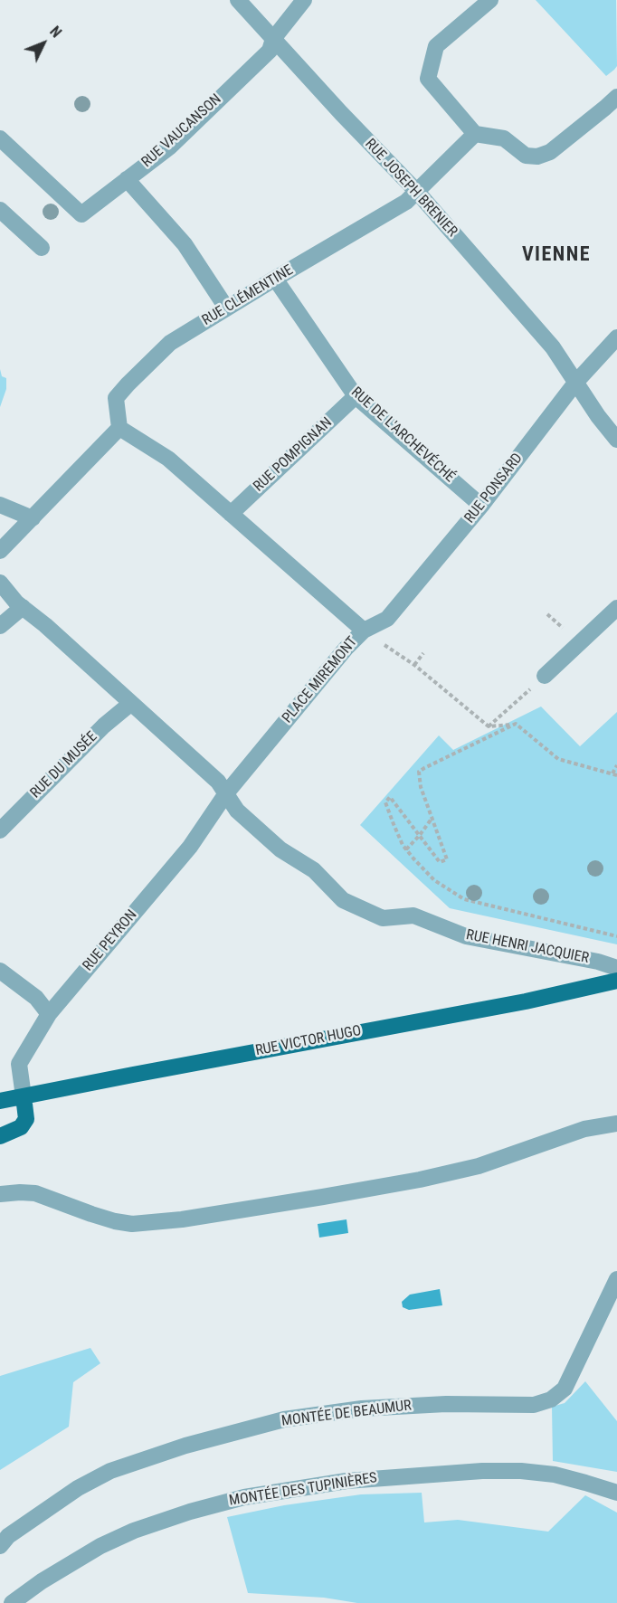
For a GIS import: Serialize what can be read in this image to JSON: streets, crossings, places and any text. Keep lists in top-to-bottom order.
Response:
{
  "streets": {
    "main road": ["RUE VICTOR HUGO"],
    "street": [
      "RUE VAUCANSON",
      "RUE JOSEPH BRENIER",
      "RUE CLÉMENTINE",
      "RUE DE L'ARCHEVÉCHÉ",
      "RUE POMPIGNAN",
      "RUE PONSARD",
      "PLACE MIREMONT",
      "RUE DU MUSÉE",
      "RUE PEYRON",
      "RUE HENRI JACQUIER",
      "MONTÉE DE BEAUMUR",
      "MONTÉE DES TUPINIÈRES"
    ]
  },
  "crossings": [
    ["RUE VAUCANSON", "RUE JOSEPH BRENIER"],
    ["RUE JOSEPH BRENIER", "RUE CLÉMENTINE"],
    ["RUE JOSEPH BRENIER", "RUE PONSARD"],
    ["RUE CLÉMENTINE", "RUE DE L'ARCHEVÉCHÉ"],
    ["RUE CLÉMENTINE", "PLACE MIREMONT"],
    ["RUE DE L'ARCHEVÉCHÉ", "RUE POMPIGNAN"],
    ["RUE DE L'ARCHEVÉCHÉ", "RUE PONSARD"],
    ["RUE POMPIGNAN", "PLACE MIREMONT"],
    ["RUE PONSARD", "PLACE MIREMONT"],
    ["PLACE MIREMONT", "RUE PEYRON"],
    ["PLACE MIREMONT", "RUE HENRI JACQUIER"],
    ["RUE PEYRON", "RUE HENRI JACQUIER"],
    ["RUE PEYRON", "RUE VICTOR HUGO"]
  ],
  "districts": ["VIENNE"],
  "north": "top right"
}
